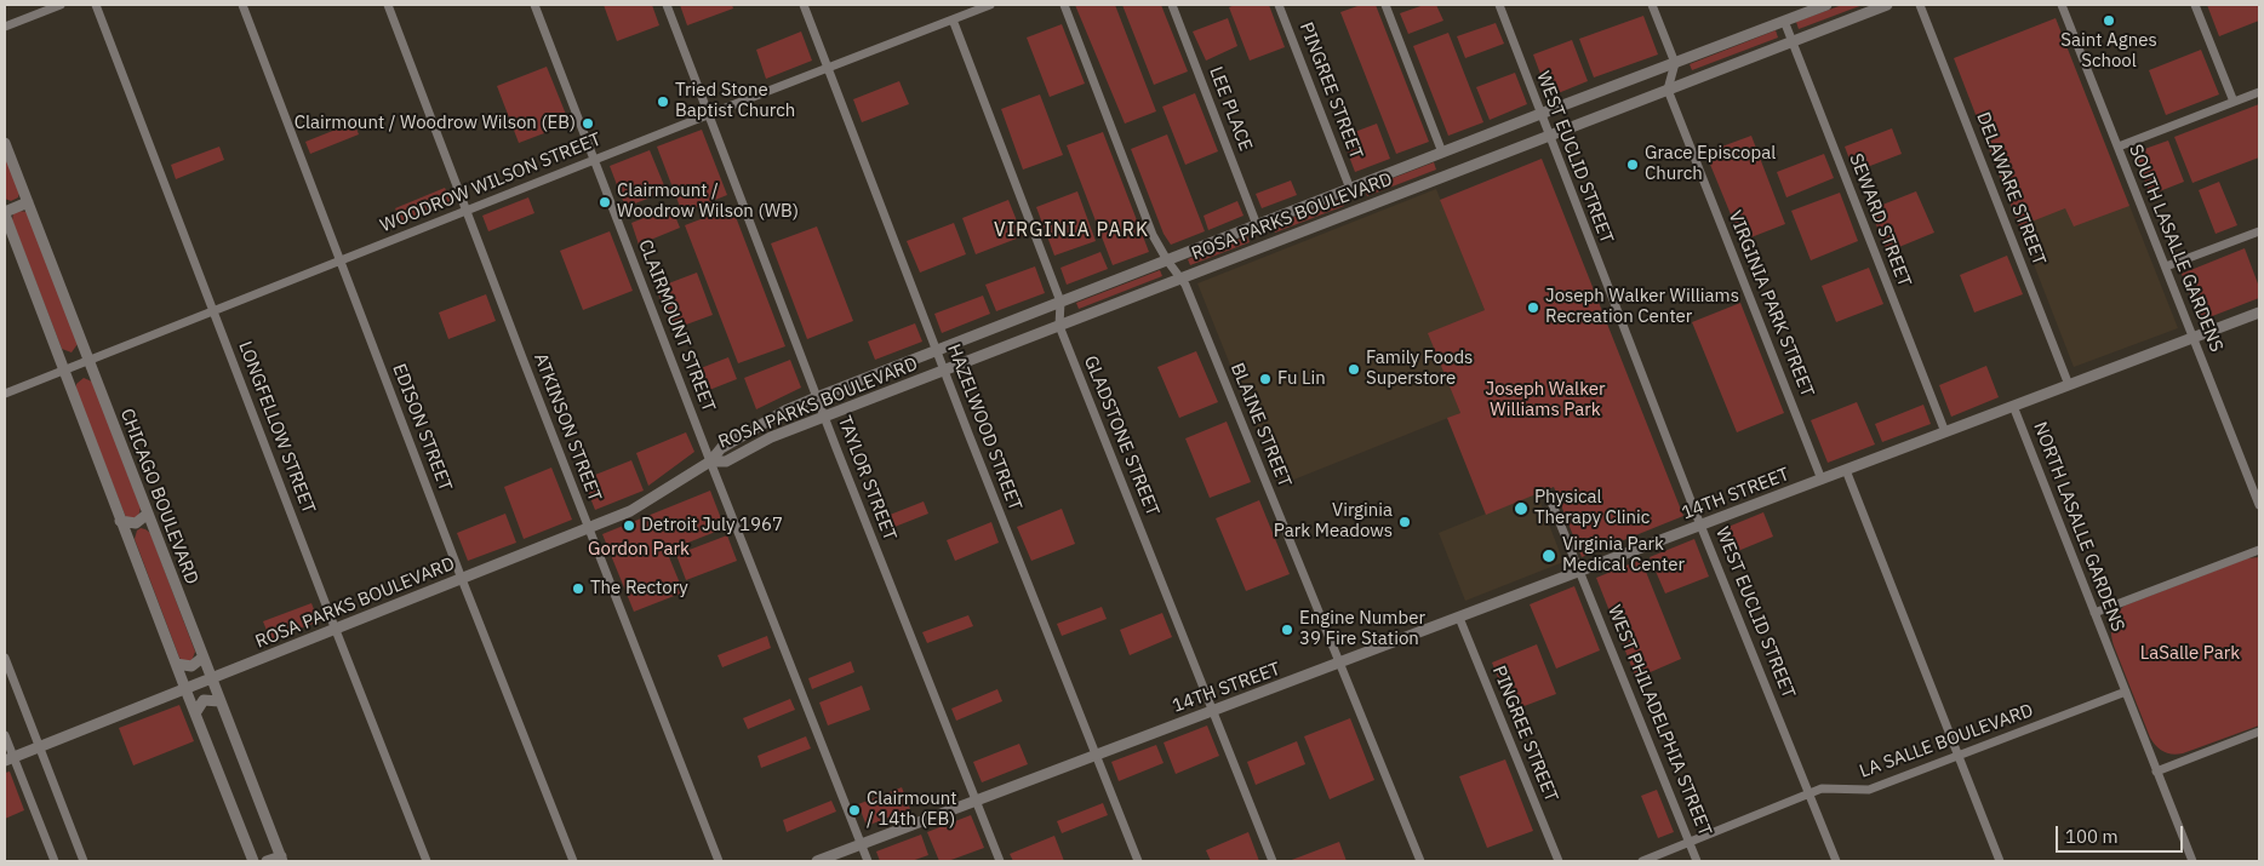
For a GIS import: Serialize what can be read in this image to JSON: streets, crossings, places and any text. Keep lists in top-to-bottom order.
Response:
{
  "streets": {
    "street": [
      "PINGREE STREET",
      "LEE PLACE",
      "WEST EUCLID STREET",
      "WOODROW WILSON STREET",
      "DELAWARE STREET",
      "ROSA PARKS BOULEVARD",
      "SEWARD STREET",
      "SOUTH LASALLE GARDENS",
      "VIRGINIA PARK STREET",
      "CLAIRMOUNT STREET",
      "BLAINE STREET",
      "LONGFELLOW STREET",
      "EDISON STREET",
      "ATKINSON STREET",
      "HAZELWOOD STREET",
      "GLADSTONE STREET",
      "TAYLOR STREET",
      "14TH STREET",
      "CHICAGO BOULEVARD",
      "NORTH LASALLE GARDENS",
      "WEST PHILADELPHIA STREET",
      "LA SALLE BOULEVARD"
    ]
  },
  "crossings": [
    ["PINGREE STREET", "ROSA PARKS BOULEVARD"],
    ["PINGREE STREET", "14TH STREET"],
    ["LEE PLACE", "ROSA PARKS BOULEVARD"],
    ["WEST EUCLID STREET", "ROSA PARKS BOULEVARD"],
    ["WEST EUCLID STREET", "14TH STREET"],
    ["WEST EUCLID STREET", "LA SALLE BOULEVARD"],
    ["WOODROW WILSON STREET", "CLAIRMOUNT STREET"],
    ["WOODROW WILSON STREET", "LONGFELLOW STREET"],
    ["WOODROW WILSON STREET", "EDISON STREET"],
    ["WOODROW WILSON STREET", "ATKINSON STREET"],
    ["WOODROW WILSON STREET", "HAZELWOOD STREET"],
    ["WOODROW WILSON STREET", "GLADSTONE STREET"],
    ["WOODROW WILSON STREET", "TAYLOR STREET"],
    ["WOODROW WILSON STREET", "CHICAGO BOULEVARD"],
    ["DELAWARE STREET", "14TH STREET"],
    ["ROSA PARKS BOULEVARD", "SEWARD STREET"],
    ["ROSA PARKS BOULEVARD", "VIRGINIA PARK STREET"],
    ["ROSA PARKS BOULEVARD", "CLAIRMOUNT STREET"],
    ["ROSA PARKS BOULEVARD", "BLAINE STREET"],
    ["ROSA PARKS BOULEVARD", "LONGFELLOW STREET"],
    ["ROSA PARKS BOULEVARD", "EDISON STREET"],
    ["ROSA PARKS BOULEVARD", "ATKINSON STREET"],
    ["ROSA PARKS BOULEVARD", "HAZELWOOD STREET"],
    ["ROSA PARKS BOULEVARD", "GLADSTONE STREET"],
    ["ROSA PARKS BOULEVARD", "TAYLOR STREET"],
    ["ROSA PARKS BOULEVARD", "CHICAGO BOULEVARD"],
    ["SEWARD STREET", "14TH STREET"],
    ["SOUTH LASALLE GARDENS", "14TH STREET"],
    ["VIRGINIA PARK STREET", "14TH STREET"],
    ["CLAIRMOUNT STREET", "14TH STREET"],
    ["BLAINE STREET", "14TH STREET"],
    ["HAZELWOOD STREET", "14TH STREET"],
    ["GLADSTONE STREET", "14TH STREET"],
    ["TAYLOR STREET", "14TH STREET"],
    ["14TH STREET", "NORTH LASALLE GARDENS"],
    ["14TH STREET", "WEST PHILADELPHIA STREET"],
    ["NORTH LASALLE GARDENS", "LA SALLE BOULEVARD"],
    ["WEST PHILADELPHIA STREET", "LA SALLE BOULEVARD"]
  ],
  "districts": ["VIRGINIA PARK"],
  "parks": ["Joseph Walker Williams Park", "Gordon Park", "LaSalle Park"],
  "places": [
    "Saint Agnes School",
    "Tried Stone Baptist Church",
    "Clairmount / Woodrow Wilson (EB)",
    "Grace Episcopal Church",
    "Clairmount / Woodrow Wilson (WB)",
    "Joseph Walker Williams Recreation Center",
    "Family Foods Superstore",
    "Fu Lin",
    "Physical Therapy Clinic",
    "Virginia Park Meadows",
    "Detroit July 1967",
    "Virginia Park Medical Center",
    "The Rectory",
    "Engine Number 39 Fire Station",
    "Clairmount / 14th (EB)"
  ],
  "scale_bar": "100 m"
}
